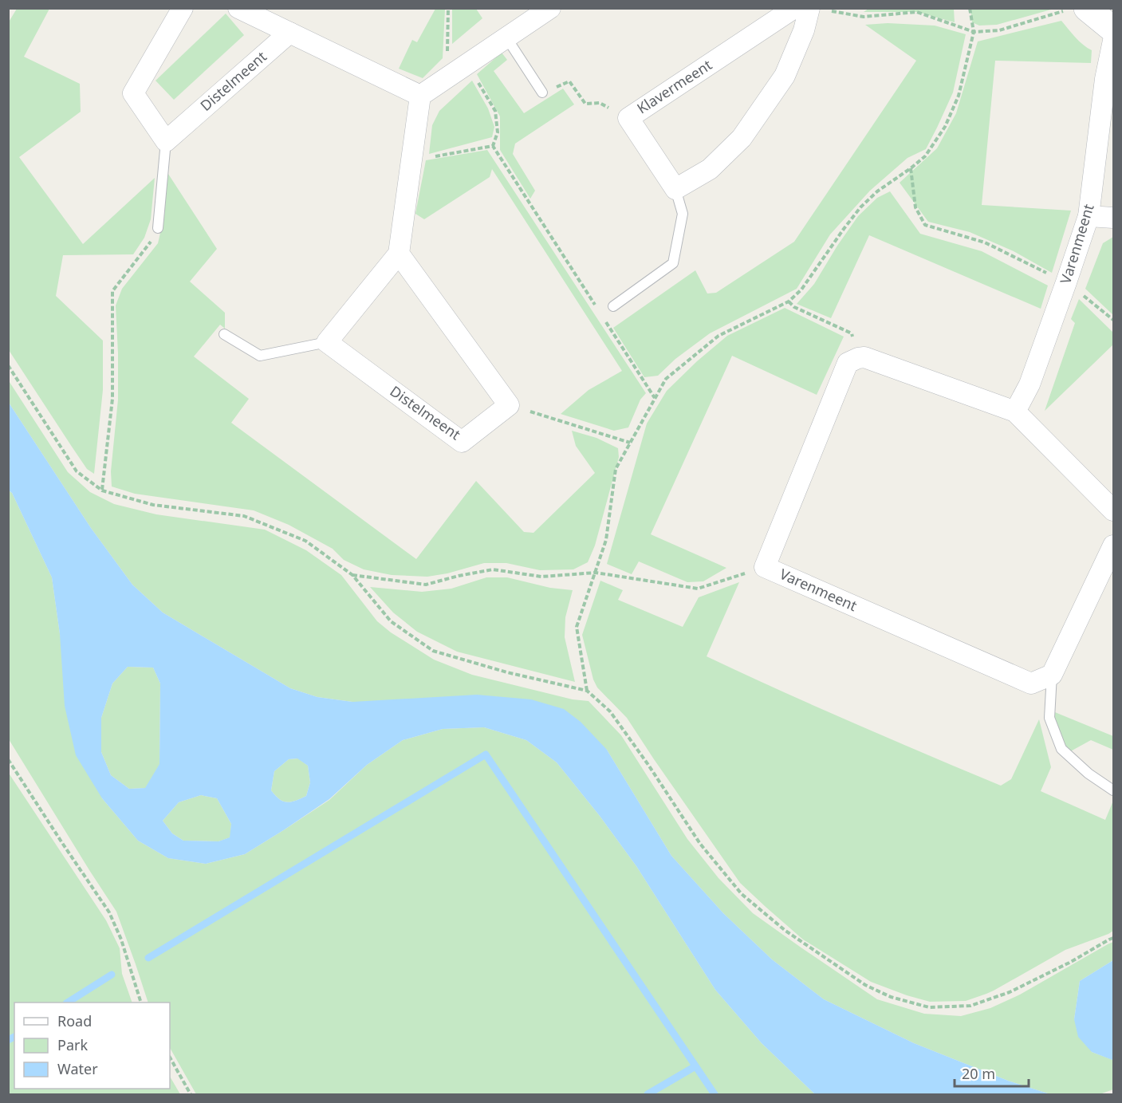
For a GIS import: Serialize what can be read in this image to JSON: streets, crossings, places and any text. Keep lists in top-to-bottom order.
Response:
{
  "streets": {
    "street": ["Distelmeent", "Klavermeent", "Varenmeent"]
  },
  "legend": ["Road", "Park", "Water"],
  "scale_bar": "20 m"
}
